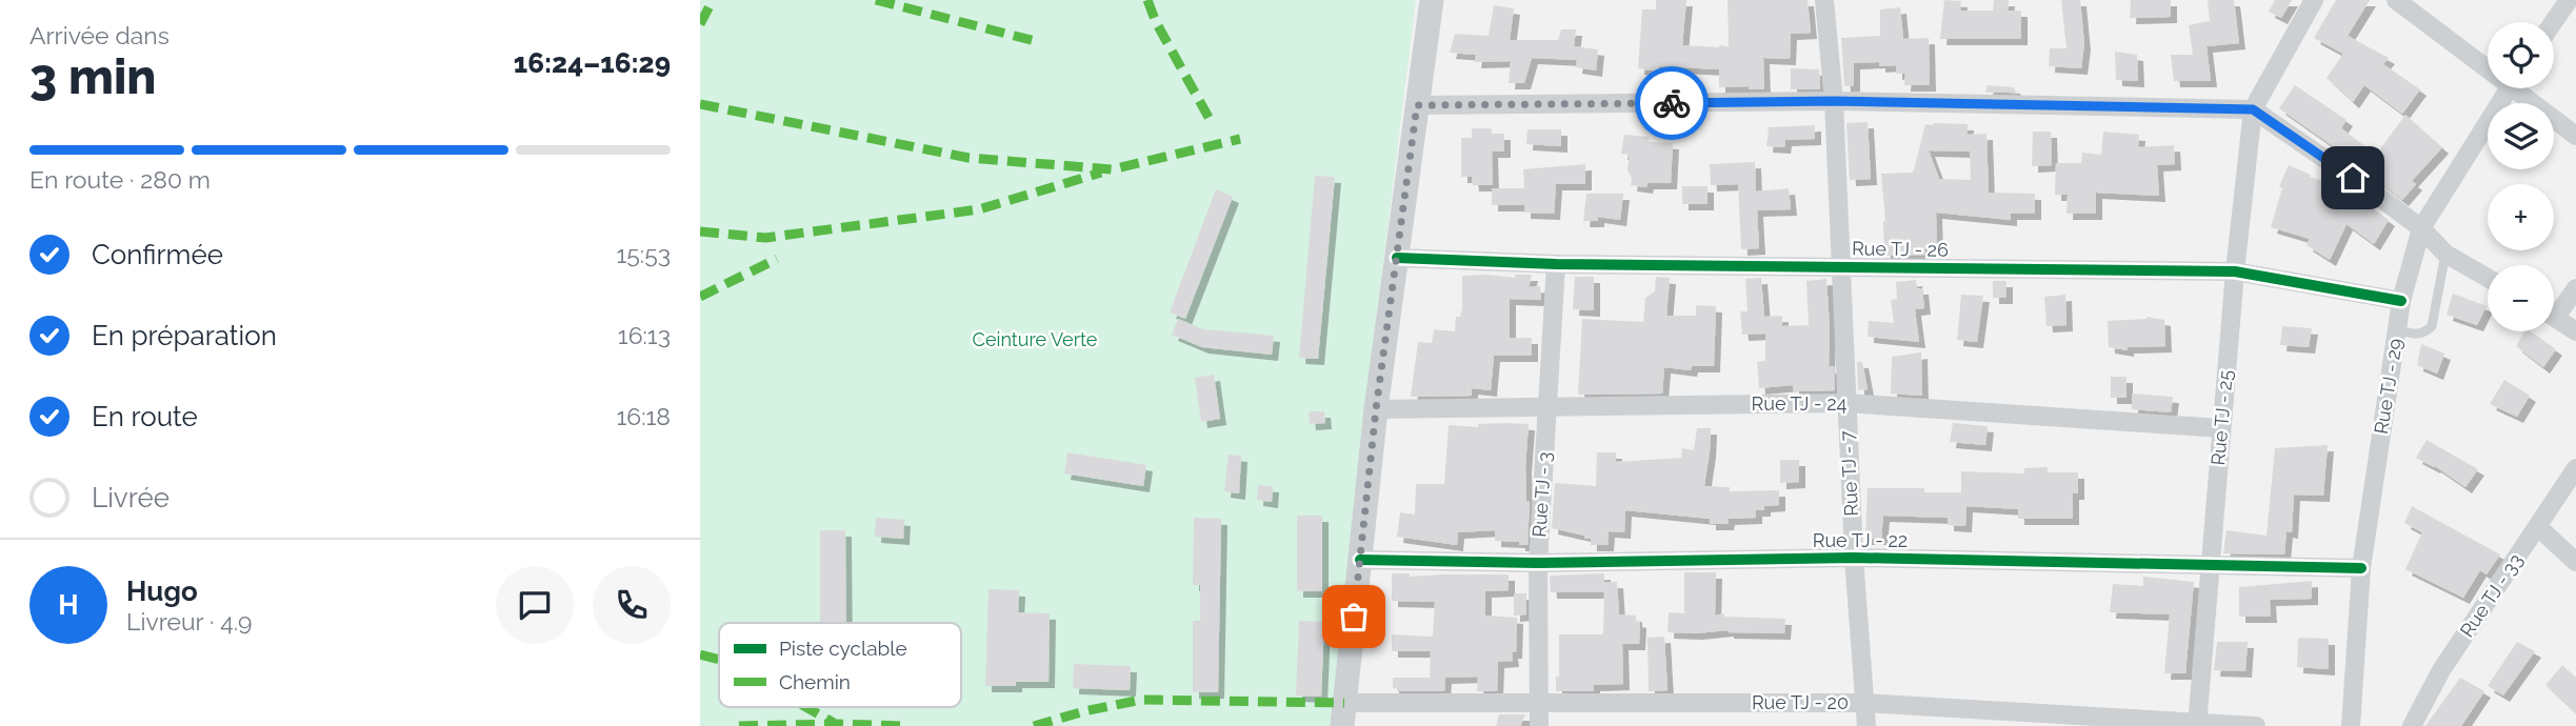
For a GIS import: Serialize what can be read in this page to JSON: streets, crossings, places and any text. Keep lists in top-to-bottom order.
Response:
{
  "streets": {
    "street": [
      "Rue TJ - 26",
      "Rue TJ - 29",
      "Rue TJ - 24",
      "Rue TJ - 25",
      "Rue TJ - 7",
      "Rue TJ - 3",
      "Rue TJ - 22",
      "Rue TJ - 33",
      "Rue TJ - 20"
    ]
  },
  "crossings": [
    ["Rue TJ - 26", "Rue TJ - 29"],
    ["Rue TJ - 26", "Rue TJ - 25"],
    ["Rue TJ - 26", "Rue TJ - 7"],
    ["Rue TJ - 26", "Rue TJ - 3"],
    ["Rue TJ - 29", "Rue TJ - 22"],
    ["Rue TJ - 24", "Rue TJ - 25"],
    ["Rue TJ - 24", "Rue TJ - 7"],
    ["Rue TJ - 24", "Rue TJ - 3"],
    ["Rue TJ - 25", "Rue TJ - 22"],
    ["Rue TJ - 25", "Rue TJ - 20"],
    ["Rue TJ - 7", "Rue TJ - 22"],
    ["Rue TJ - 7", "Rue TJ - 20"],
    ["Rue TJ - 3", "Rue TJ - 22"],
    ["Rue TJ - 3", "Rue TJ - 20"]
  ],
  "parks": ["Ceinture Verte"],
  "legend": ["Piste cyclable", "Chemin"],
  "page": {
    "heading": ["3 min", "Arrivée dans", "16:24–16:29"],
    "panel": ["Hugo", "Livreur · 4.9"],
    "map_buttons": ["+", "−"],
    "bar": "En route · 280 m",
    "list": [
      ["Confirmée", "15:53"],
      ["En préparation", "16:13"],
      ["En route", "16:18"],
      "Livrée"
    ],
    "round": "H"
  }
}
